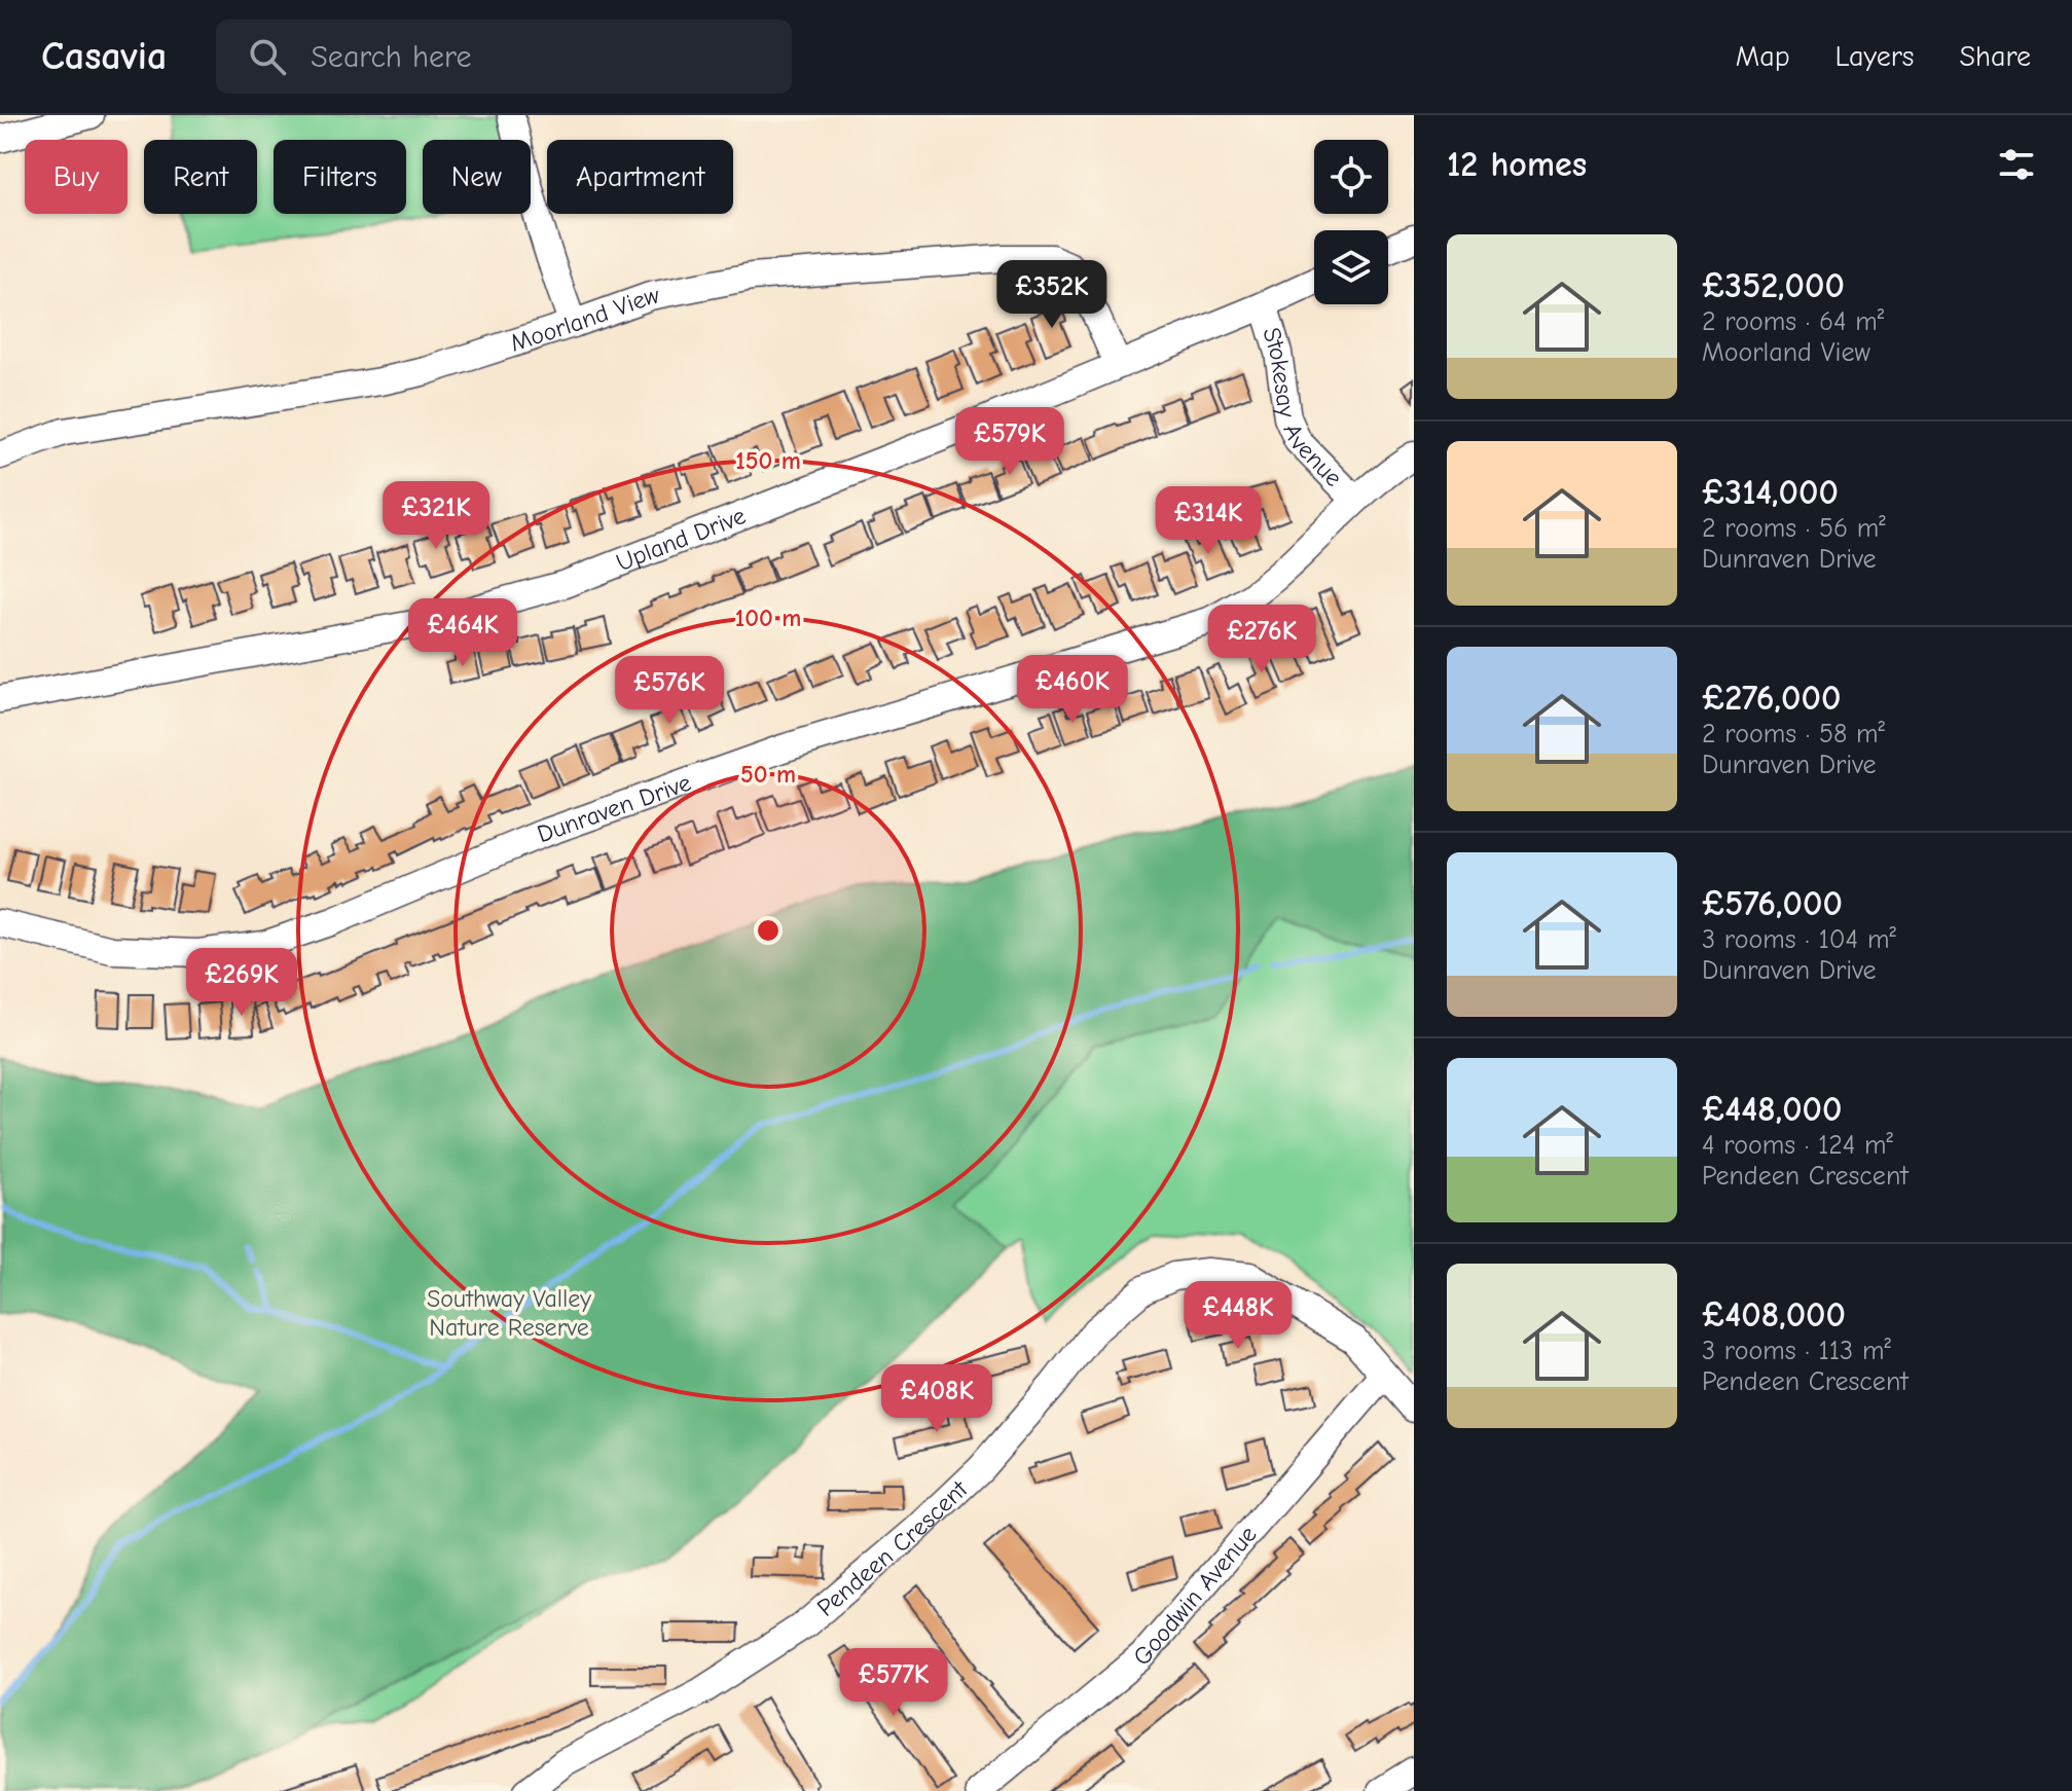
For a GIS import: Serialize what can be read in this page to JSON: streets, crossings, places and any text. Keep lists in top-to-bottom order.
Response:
{
  "streets": {
    "street": [
      "Moorland View",
      "Stokesay Avenue",
      "Upland Drive",
      "Dunraven Drive",
      "Pendeen Crescent",
      "Goodwin Avenue"
    ]
  },
  "crossings": [
    ["Moorland View", "Upland Drive"],
    ["Stokesay Avenue", "Upland Drive"],
    ["Stokesay Avenue", "Dunraven Drive"],
    ["Pendeen Crescent", "Goodwin Avenue"]
  ],
  "parks": ["Southway Valley Nature Reserve"],
  "page": {
    "header": "Casavia",
    "search": "Search here",
    "nav": ["Map", "Layers", "Share"],
    "heading": "12 homes",
    "chip": [
      "Buy",
      "Rent",
      "Filters",
      "New",
      "Apartment"
    ],
    "list": [
      {
        "name": "£352,000",
        "note": "2 rooms · 64 m² · Moorland View"
      },
      {
        "name": "£314,000",
        "note": "2 rooms · 56 m² · Dunraven Drive"
      },
      {
        "name": "£276,000",
        "note": "2 rooms · 58 m² · Dunraven Drive"
      },
      {
        "name": "£576,000",
        "note": "3 rooms · 104 m² · Dunraven Drive"
      },
      {
        "name": "£448,000",
        "note": "4 rooms · 124 m² · Pendeen Crescent"
      },
      {
        "name": "£408,000",
        "note": "3 rooms · 113 m² · Pendeen Crescent"
      }
    ],
    "price": [
      "£352K",
      "£579K",
      "£321K",
      "£314K",
      "£464K",
      "£276K",
      "£460K",
      "£576K",
      "£269K",
      "£448K",
      "£408K",
      "£577K"
    ]
  },
  "rings": ["150 m", "100 m", "50 m"]
}
